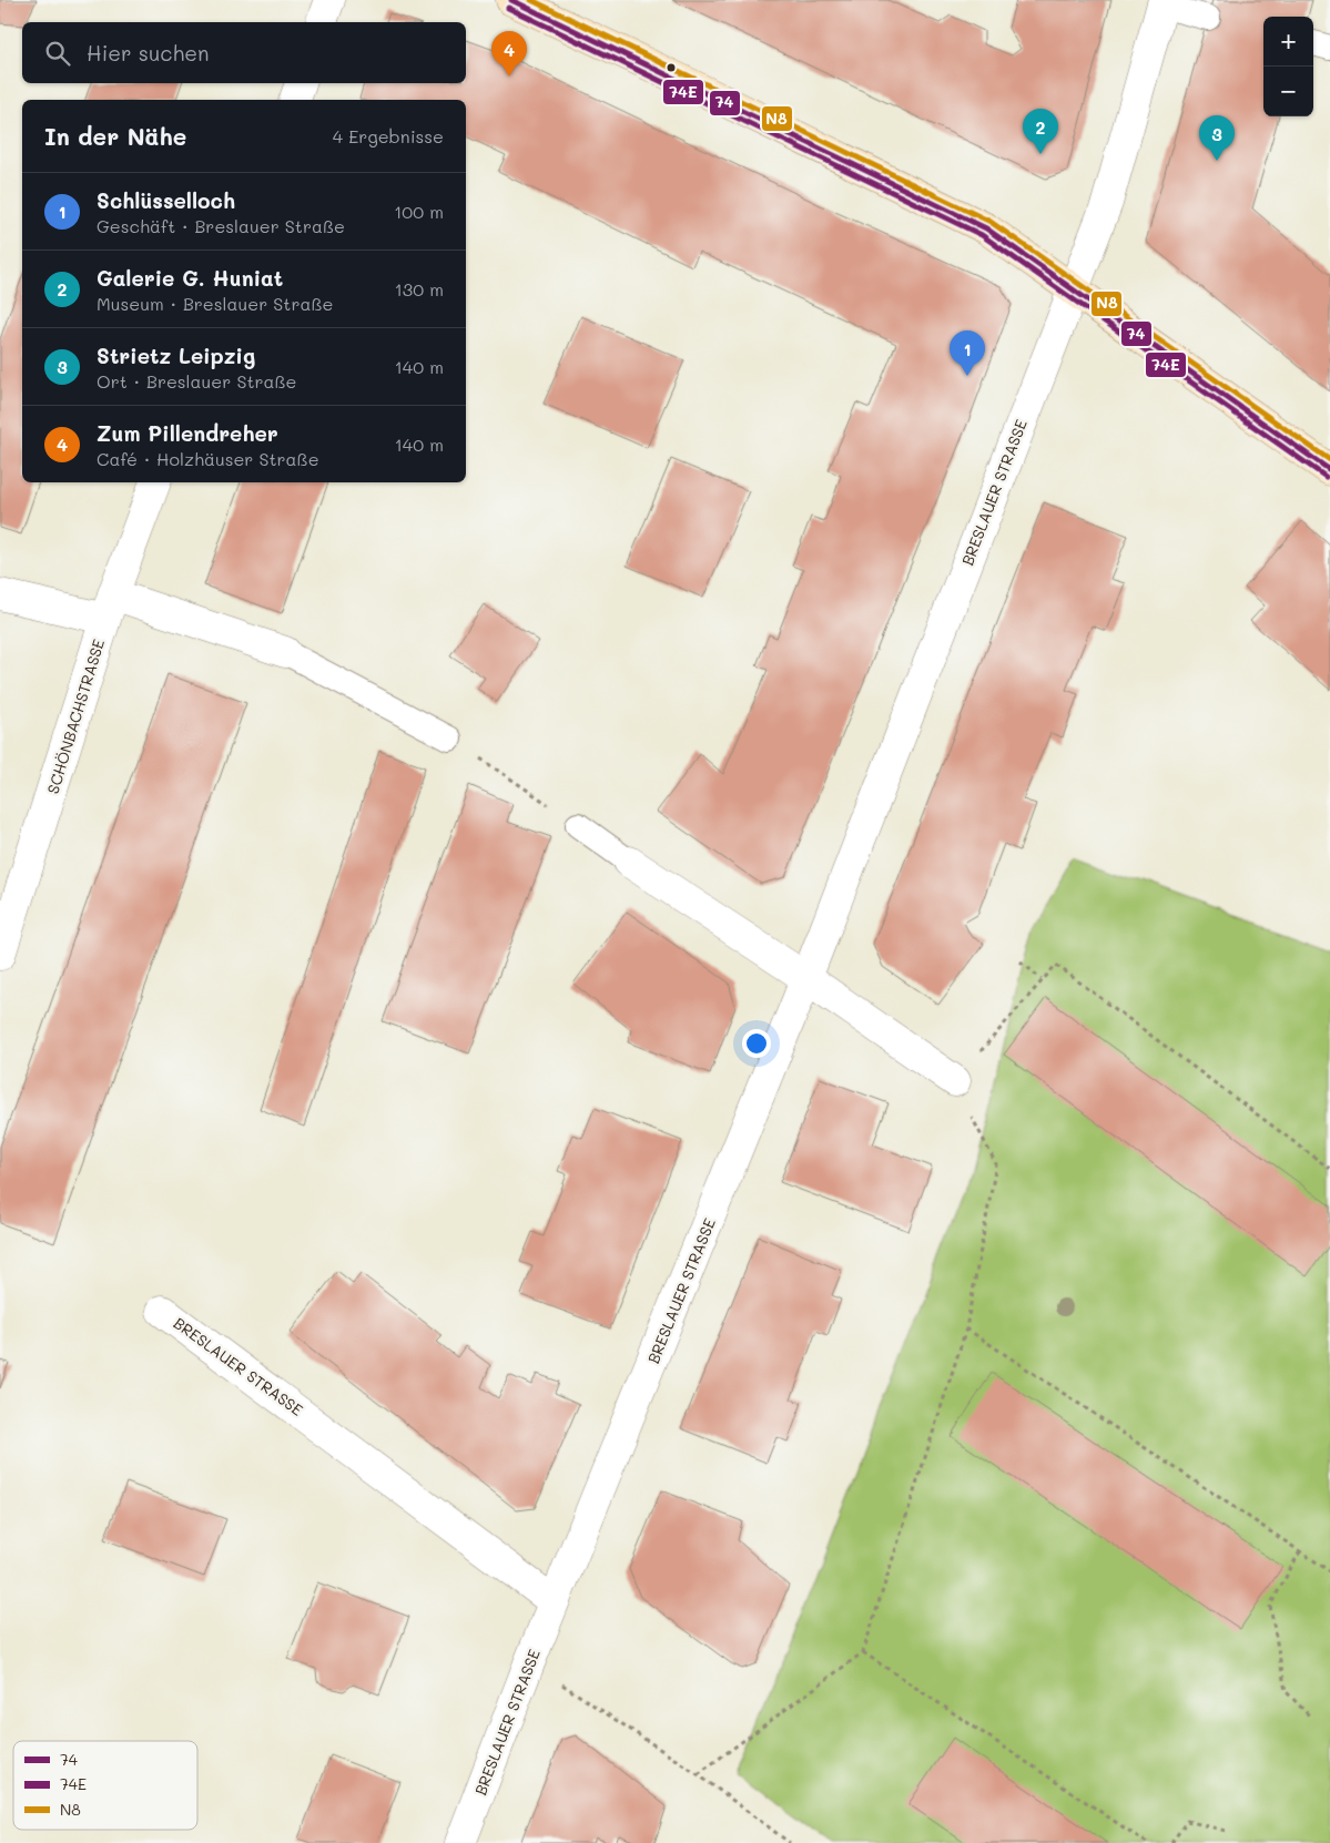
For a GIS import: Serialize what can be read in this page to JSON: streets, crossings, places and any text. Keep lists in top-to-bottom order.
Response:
{
  "streets": {
    "street": ["BRESLAUER STRASSE", "SCHÖNBACHSTRASSE"]
  },
  "lines": ["transit line 74", "transit line N8", "transit line 74E"],
  "legend": ["74", "74E", "N8"],
  "page": {
    "map_buttons": ["+", "−"],
    "search": "Hier suchen",
    "pins": [
      "4",
      "2",
      "3",
      "1"
    ],
    "heading": ["In der Nähe", "4 Ergebnisse"],
    "list": [
      {
        "mark": "1",
        "name": "Schlüsselloch",
        "note": "Geschäft · Breslauer Straße",
        "value": "100 m"
      },
      {
        "mark": "2",
        "name": "Galerie G. Huniat",
        "note": "Museum · Breslauer Straße",
        "value": "130 m"
      },
      {
        "mark": "3",
        "name": "Strietz Leipzig",
        "note": "Ort · Breslauer Straße",
        "value": "140 m"
      },
      {
        "mark": "4",
        "name": "Zum Pillendreher",
        "note": "Café · Holzhäuser Straße",
        "value": "140 m"
      }
    ]
  }
}
